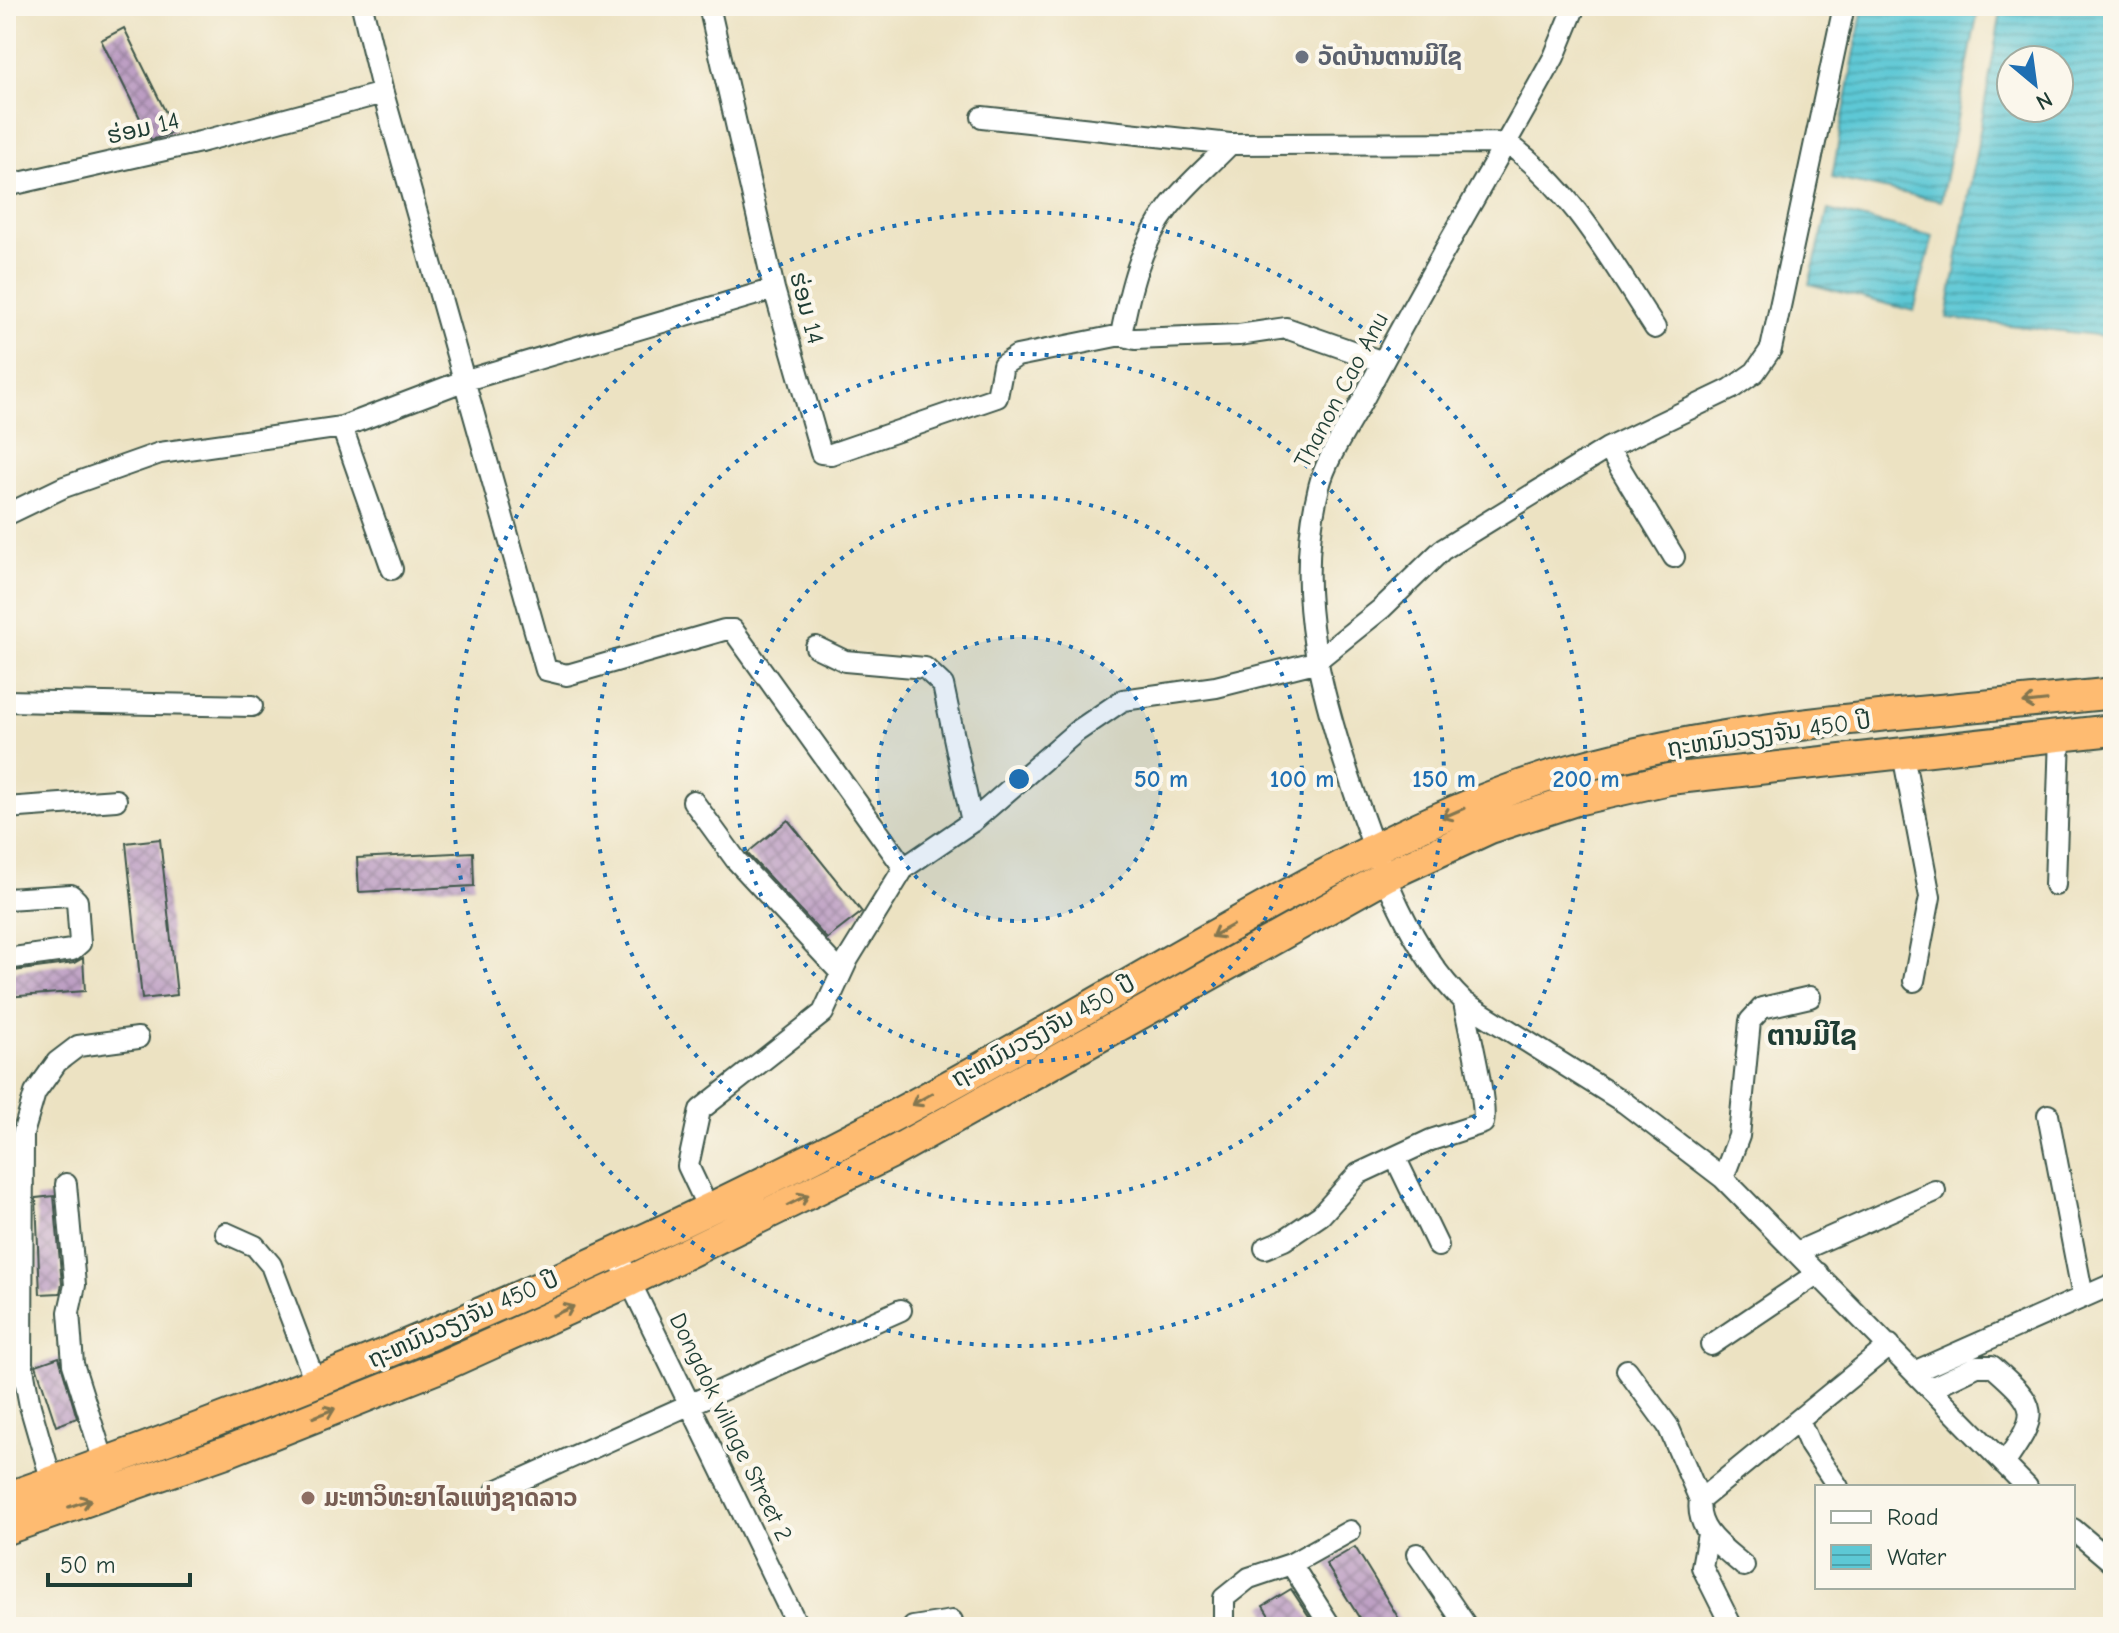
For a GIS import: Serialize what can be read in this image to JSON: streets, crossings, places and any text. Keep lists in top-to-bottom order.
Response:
{
  "streets": {
    "highway": ["ຖະຫນົນວຽງຈັນ 450 ປີ"],
    "street": ["ຮ່ອມ 14", "Thanon Cao Anu", "Dongdok village Street 2"]
  },
  "crossings": [
    ["Thanon Cao Anu", "ຖະຫນົນວຽງຈັນ 450 ປີ"],
    ["ຖະຫນົນວຽງຈັນ 450 ປີ", "Dongdok village Street 2"]
  ],
  "districts": ["ຕານມີໄຊ"],
  "places": ["ວັດບ້ານຕານມີໄຊ", "ມະຫາວິທະຍາໄລແຫ່ງຊາດລາວ"],
  "legend": ["Road", "Water"],
  "scale_bar": "50 m",
  "north": "bottom right",
  "rings": [
    "50 m",
    "100 m",
    "150 m",
    "200 m"
  ]
}
